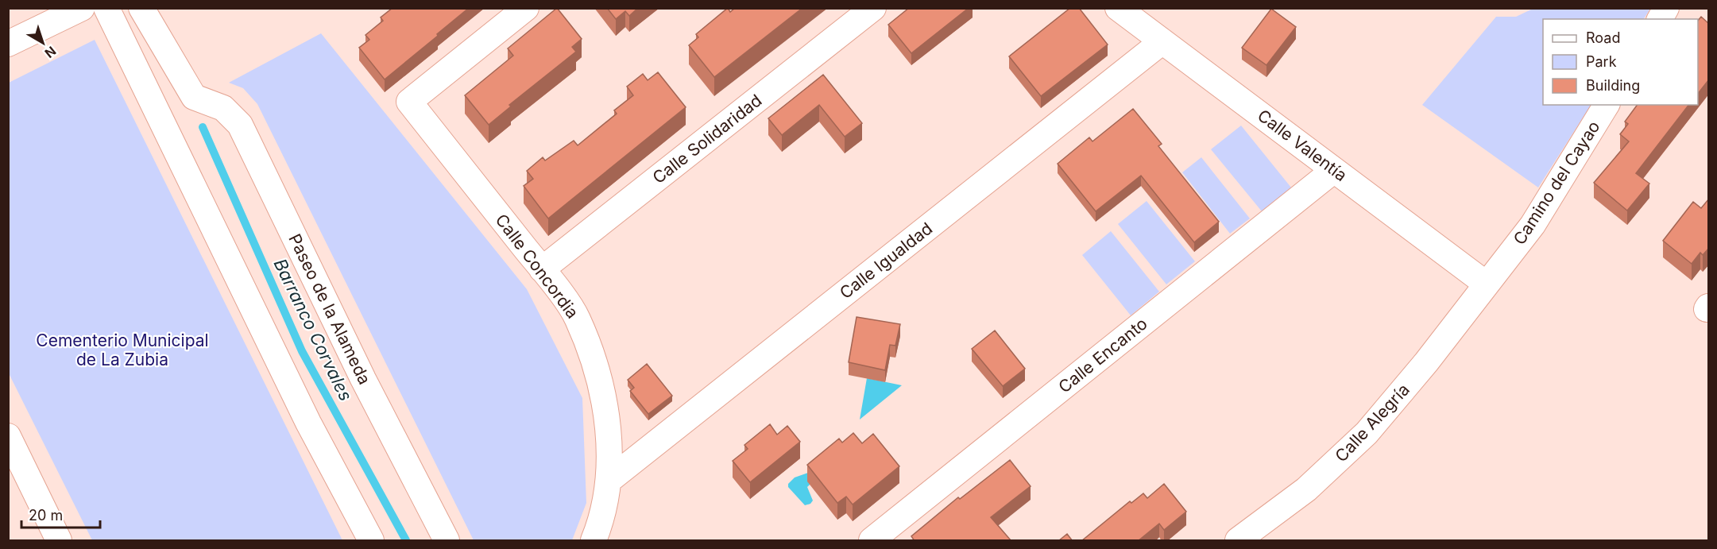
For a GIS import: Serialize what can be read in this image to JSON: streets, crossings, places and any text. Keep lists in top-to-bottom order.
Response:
{
  "streets": {
    "street": [
      "Calle Solidaridad",
      "Calle Valentía",
      "Camino del Cayao",
      "Calle Igualdad",
      "Calle Concordia",
      "Paseo de la Alameda",
      "Calle Encanto",
      "Calle Alegría"
    ]
  },
  "crossings": [
    ["Calle Solidaridad", "Calle Concordia"],
    ["Calle Valentía", "Camino del Cayao"],
    ["Calle Valentía", "Calle Igualdad"],
    ["Calle Valentía", "Calle Encanto"],
    ["Calle Valentía", "Calle Alegría"],
    ["Camino del Cayao", "Calle Alegría"],
    ["Calle Igualdad", "Calle Concordia"]
  ],
  "water": ["Barranco Corvales"],
  "parks": ["Cementerio Municipal de La Zubia"],
  "legend": ["Road", "Park", "Building"],
  "scale_bar": "20 m",
  "north": "bottom right"
}
